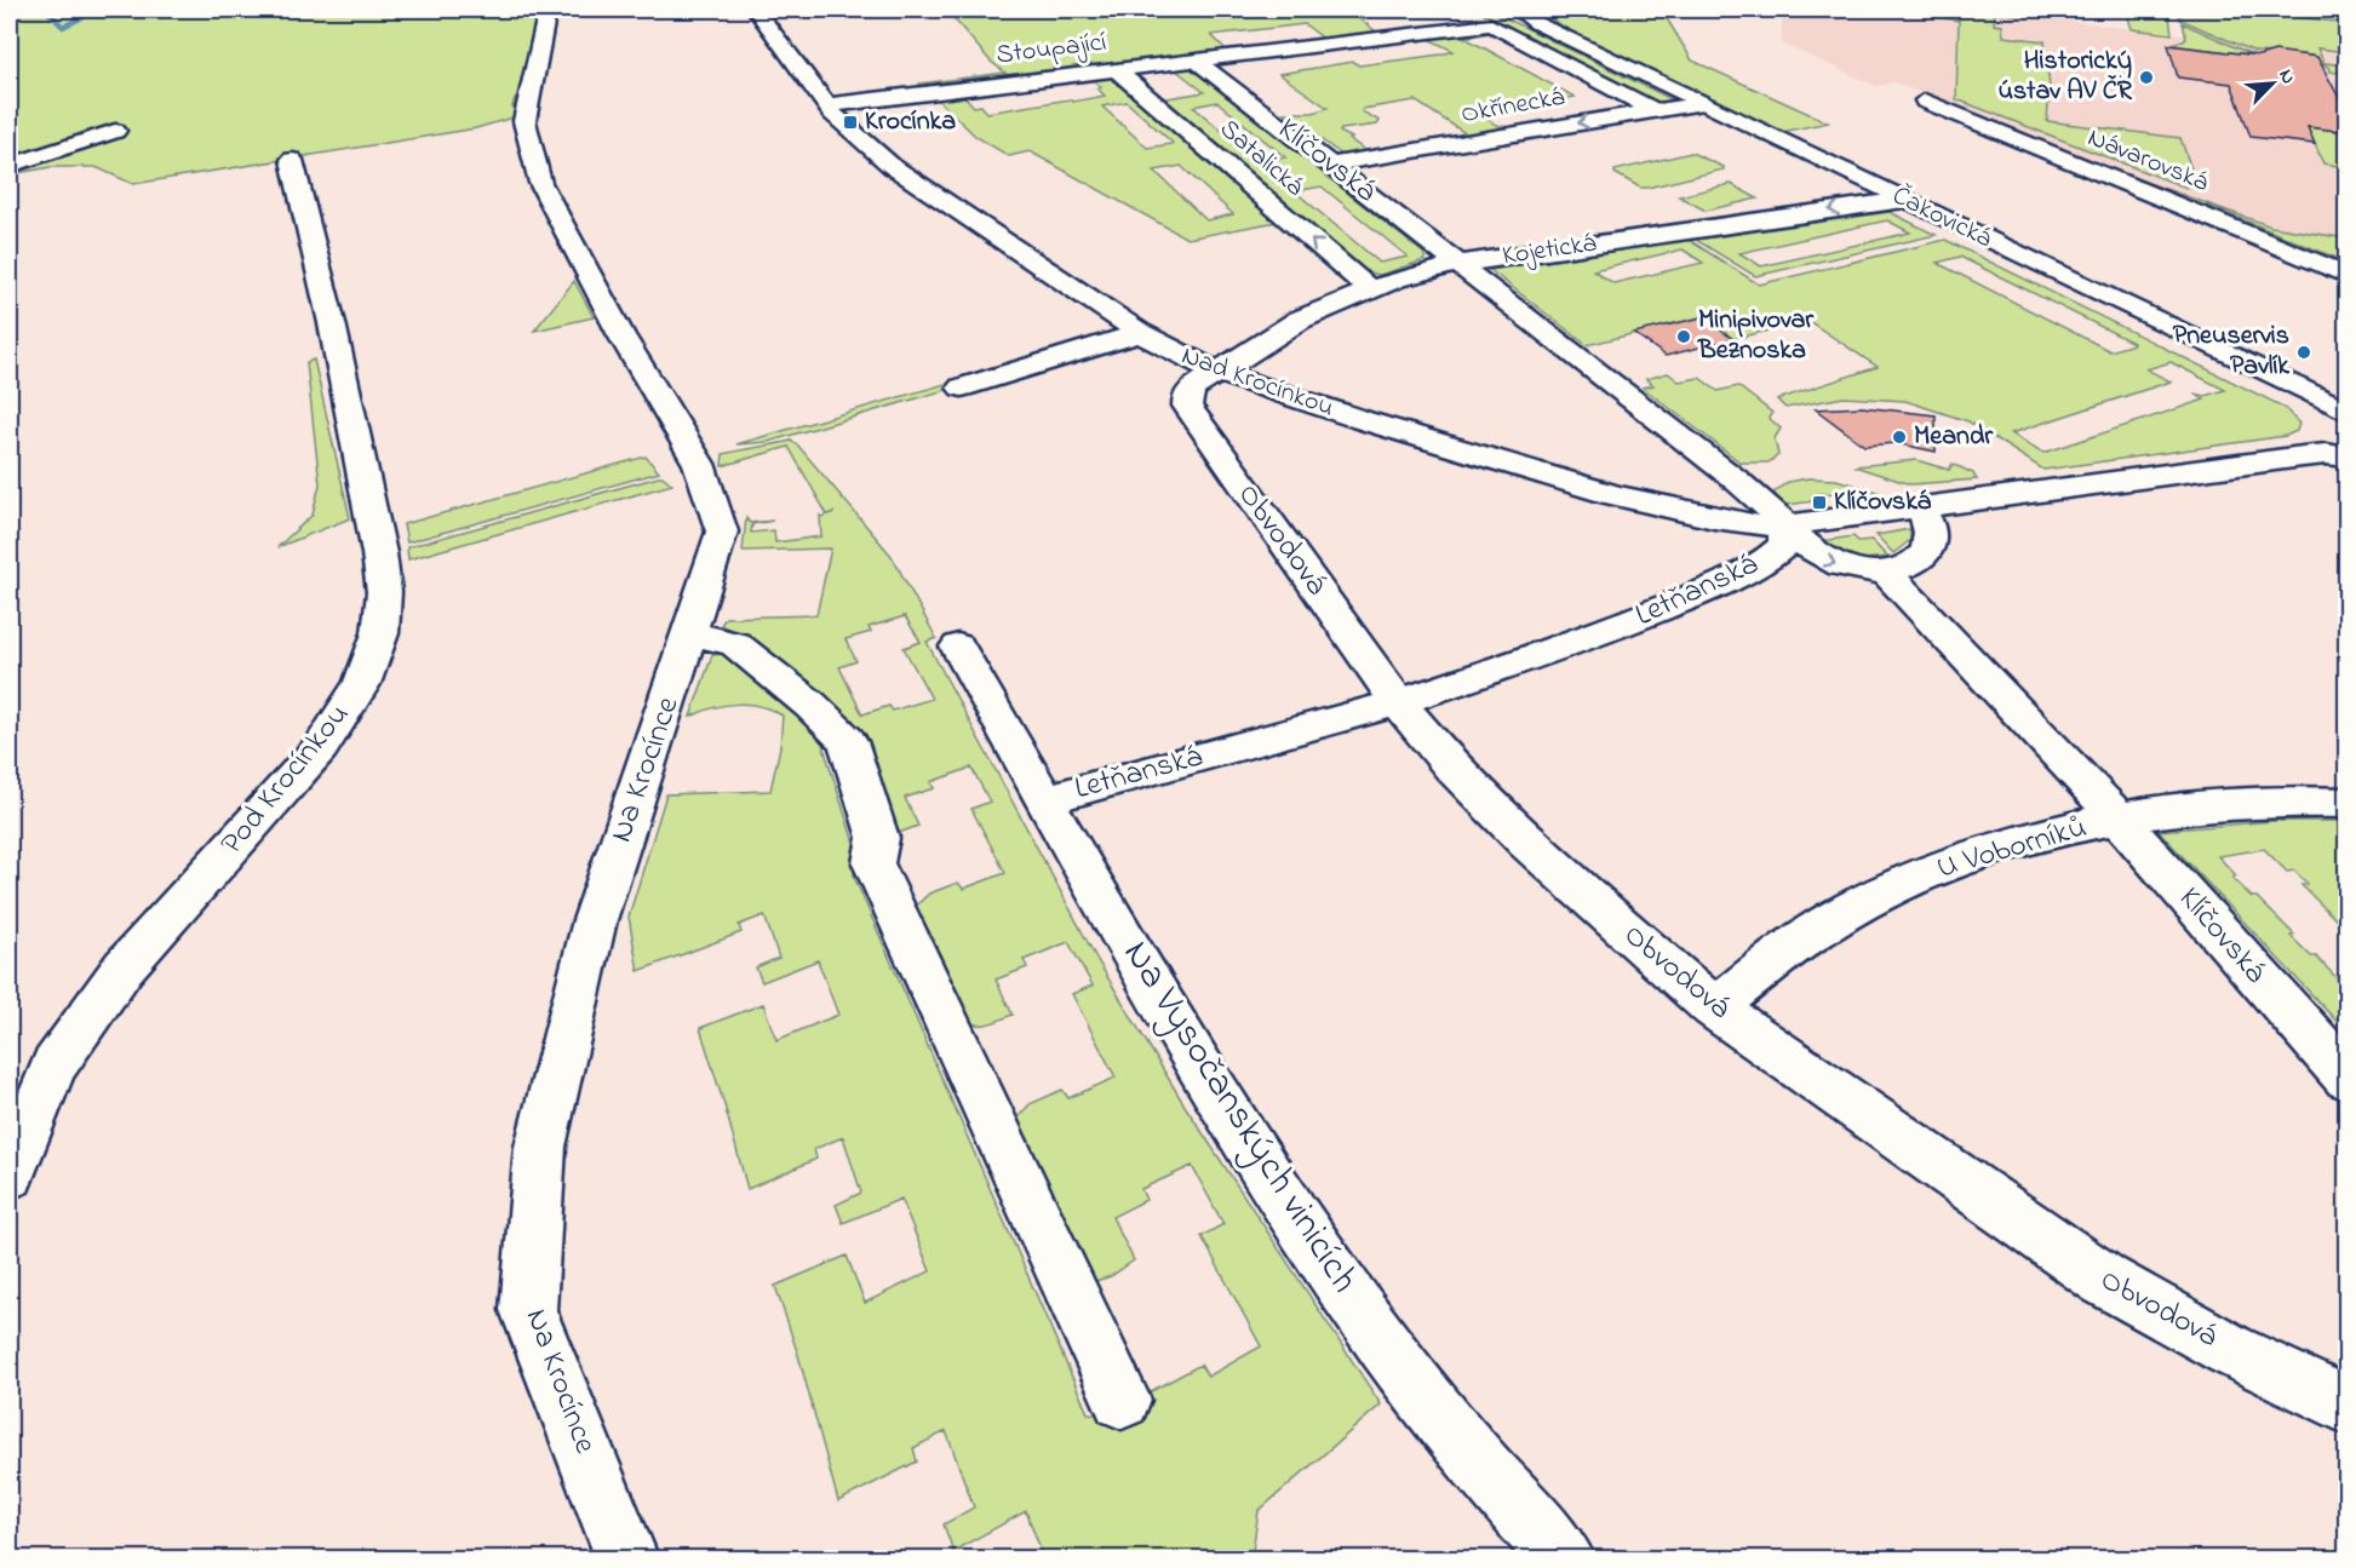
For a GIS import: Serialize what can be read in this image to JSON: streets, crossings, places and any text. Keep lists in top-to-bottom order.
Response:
{
  "streets": {
    "street": [
      "Stoupající",
      "Okřínecká",
      "Satalická",
      "Klíčovská",
      "Návarovská",
      "Čakovická",
      "Kojetická",
      "Nad Krocínkou",
      "Obvodová",
      "Letňanská",
      "Na Krocínce",
      "Pod Krocínkou",
      "U Voborníků",
      "Na Vysočanských vinicích"
    ]
  },
  "crossings": [
    ["Stoupající", "Okřínecká"],
    ["Stoupající", "Satalická"],
    ["Stoupající", "Klíčovská"],
    ["Stoupající", "Nad Krocínkou"],
    ["Okřínecká", "Klíčovská"],
    ["Okřínecká", "Čakovická"],
    ["Satalická", "Kojetická"],
    ["Klíčovská", "Kojetická"],
    ["Klíčovská", "Nad Krocínkou"],
    ["Klíčovská", "Letňanská"],
    ["Klíčovská", "U Voborníků"],
    ["Čakovická", "Kojetická"],
    ["Kojetická", "Nad Krocínkou"],
    ["Kojetická", "Obvodová"],
    ["Nad Krocínkou", "Obvodová"],
    ["Nad Krocínkou", "Letňanská"],
    ["Obvodová", "Letňanská"],
    ["Obvodová", "U Voborníků"],
    ["Letňanská", "Na Vysočanských vinicích"]
  ],
  "one_way": ["Okřínecká", "Satalická", "Kojetická"],
  "places": {
    "other": [
      "Historický ústav AV ČR",
      "Minipivovar Beznoska",
      "Pneuservis Pavlík",
      "Meandr"
    ],
    "transit": ["Krocínka", "Klíčovská"]
  },
  "north": "top right"
}
